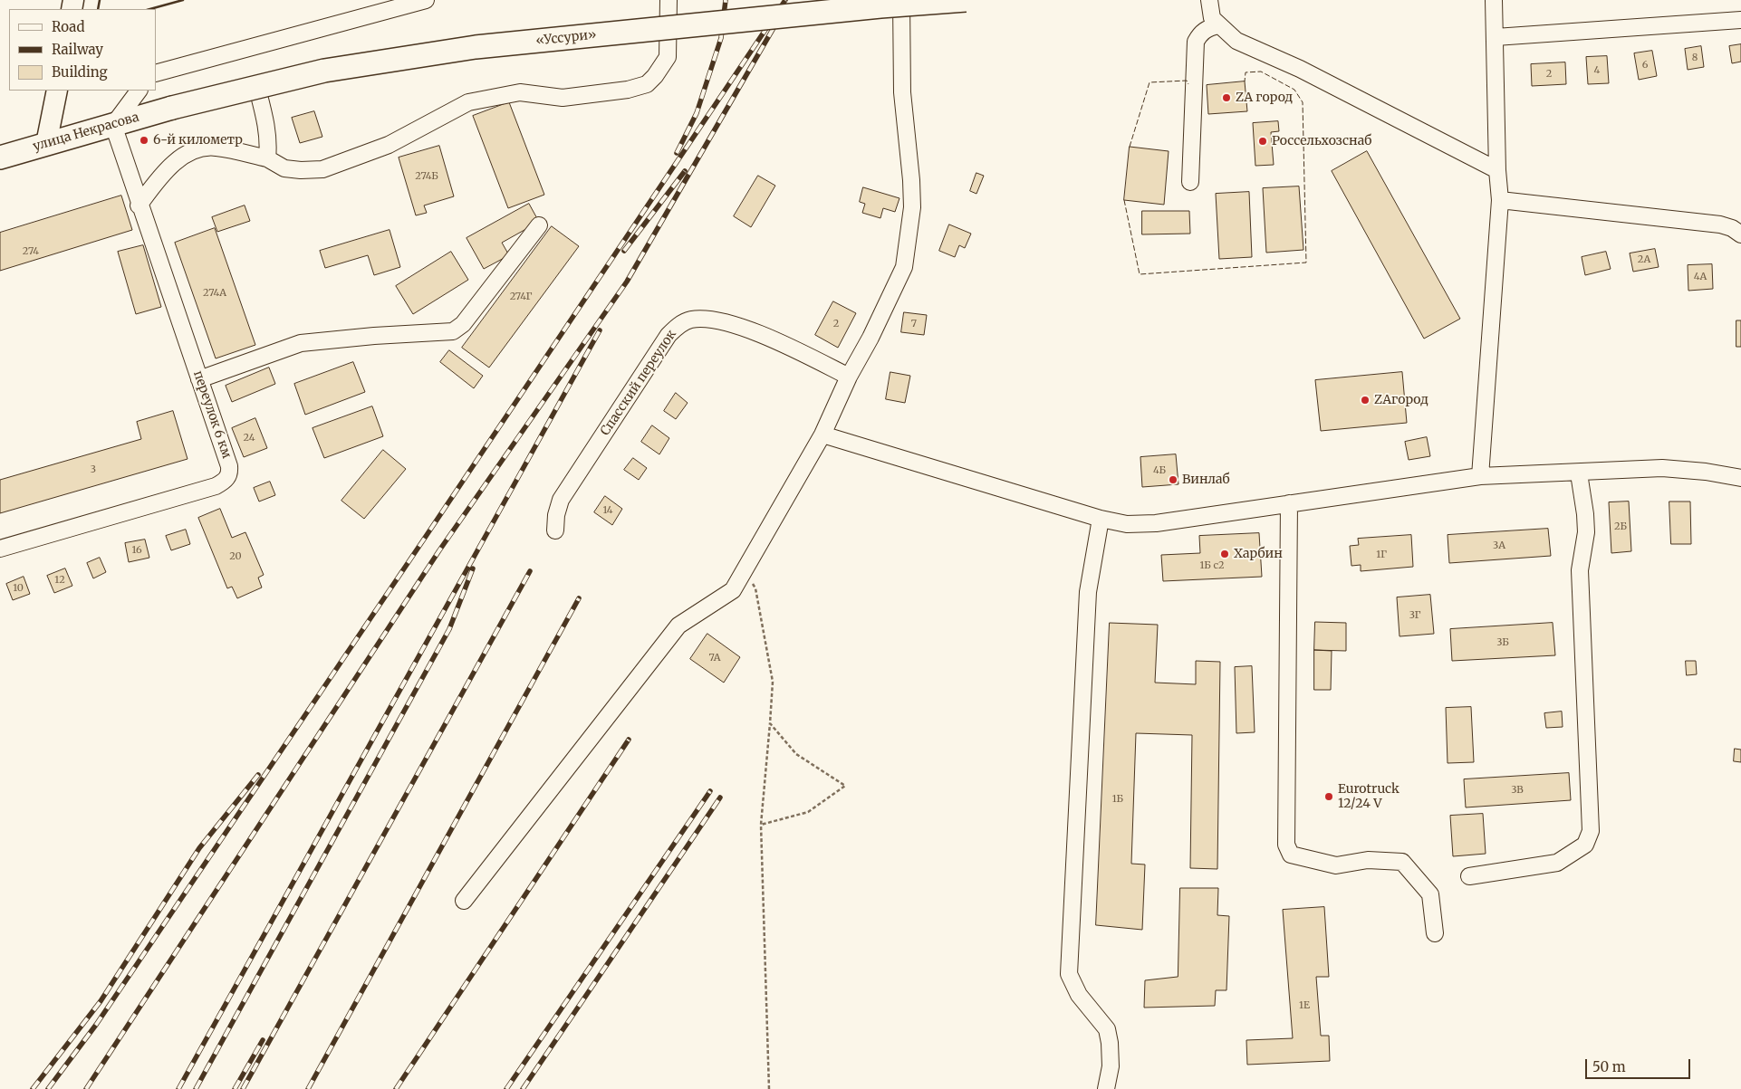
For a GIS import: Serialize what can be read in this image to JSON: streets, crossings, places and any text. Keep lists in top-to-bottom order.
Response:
{
  "streets": {
    "highway": ["«Уссури»", "улица Некрасова"],
    "street": ["Спасский переулок", "переулок 6 км"]
  },
  "crossings": [
    ["«Уссури»", "улица Некрасова"],
    ["улица Некрасова", "переулок 6 км"]
  ],
  "places": [
    "ZA город",
    "6-й километр",
    "Россельхозснаб",
    "ZAгород",
    "Винлаб",
    "Харбин",
    "Eurotruck 12/24 V"
  ],
  "house_numbers": [
    "8",
    "6",
    "4",
    "2",
    "274Б",
    "274",
    "2А",
    "4А",
    "274А",
    "274Г",
    "2",
    "7",
    "24",
    "3",
    "4Б",
    "14",
    "2Б",
    "3А",
    "16",
    "1Г",
    "20",
    "1Б с2",
    "12",
    "10",
    "3Г",
    "3Б",
    "7А",
    "3В",
    "1Б",
    "1Е"
  ],
  "legend": ["Road", "Railway", "Building"],
  "scale_bar": "50 m"
}
